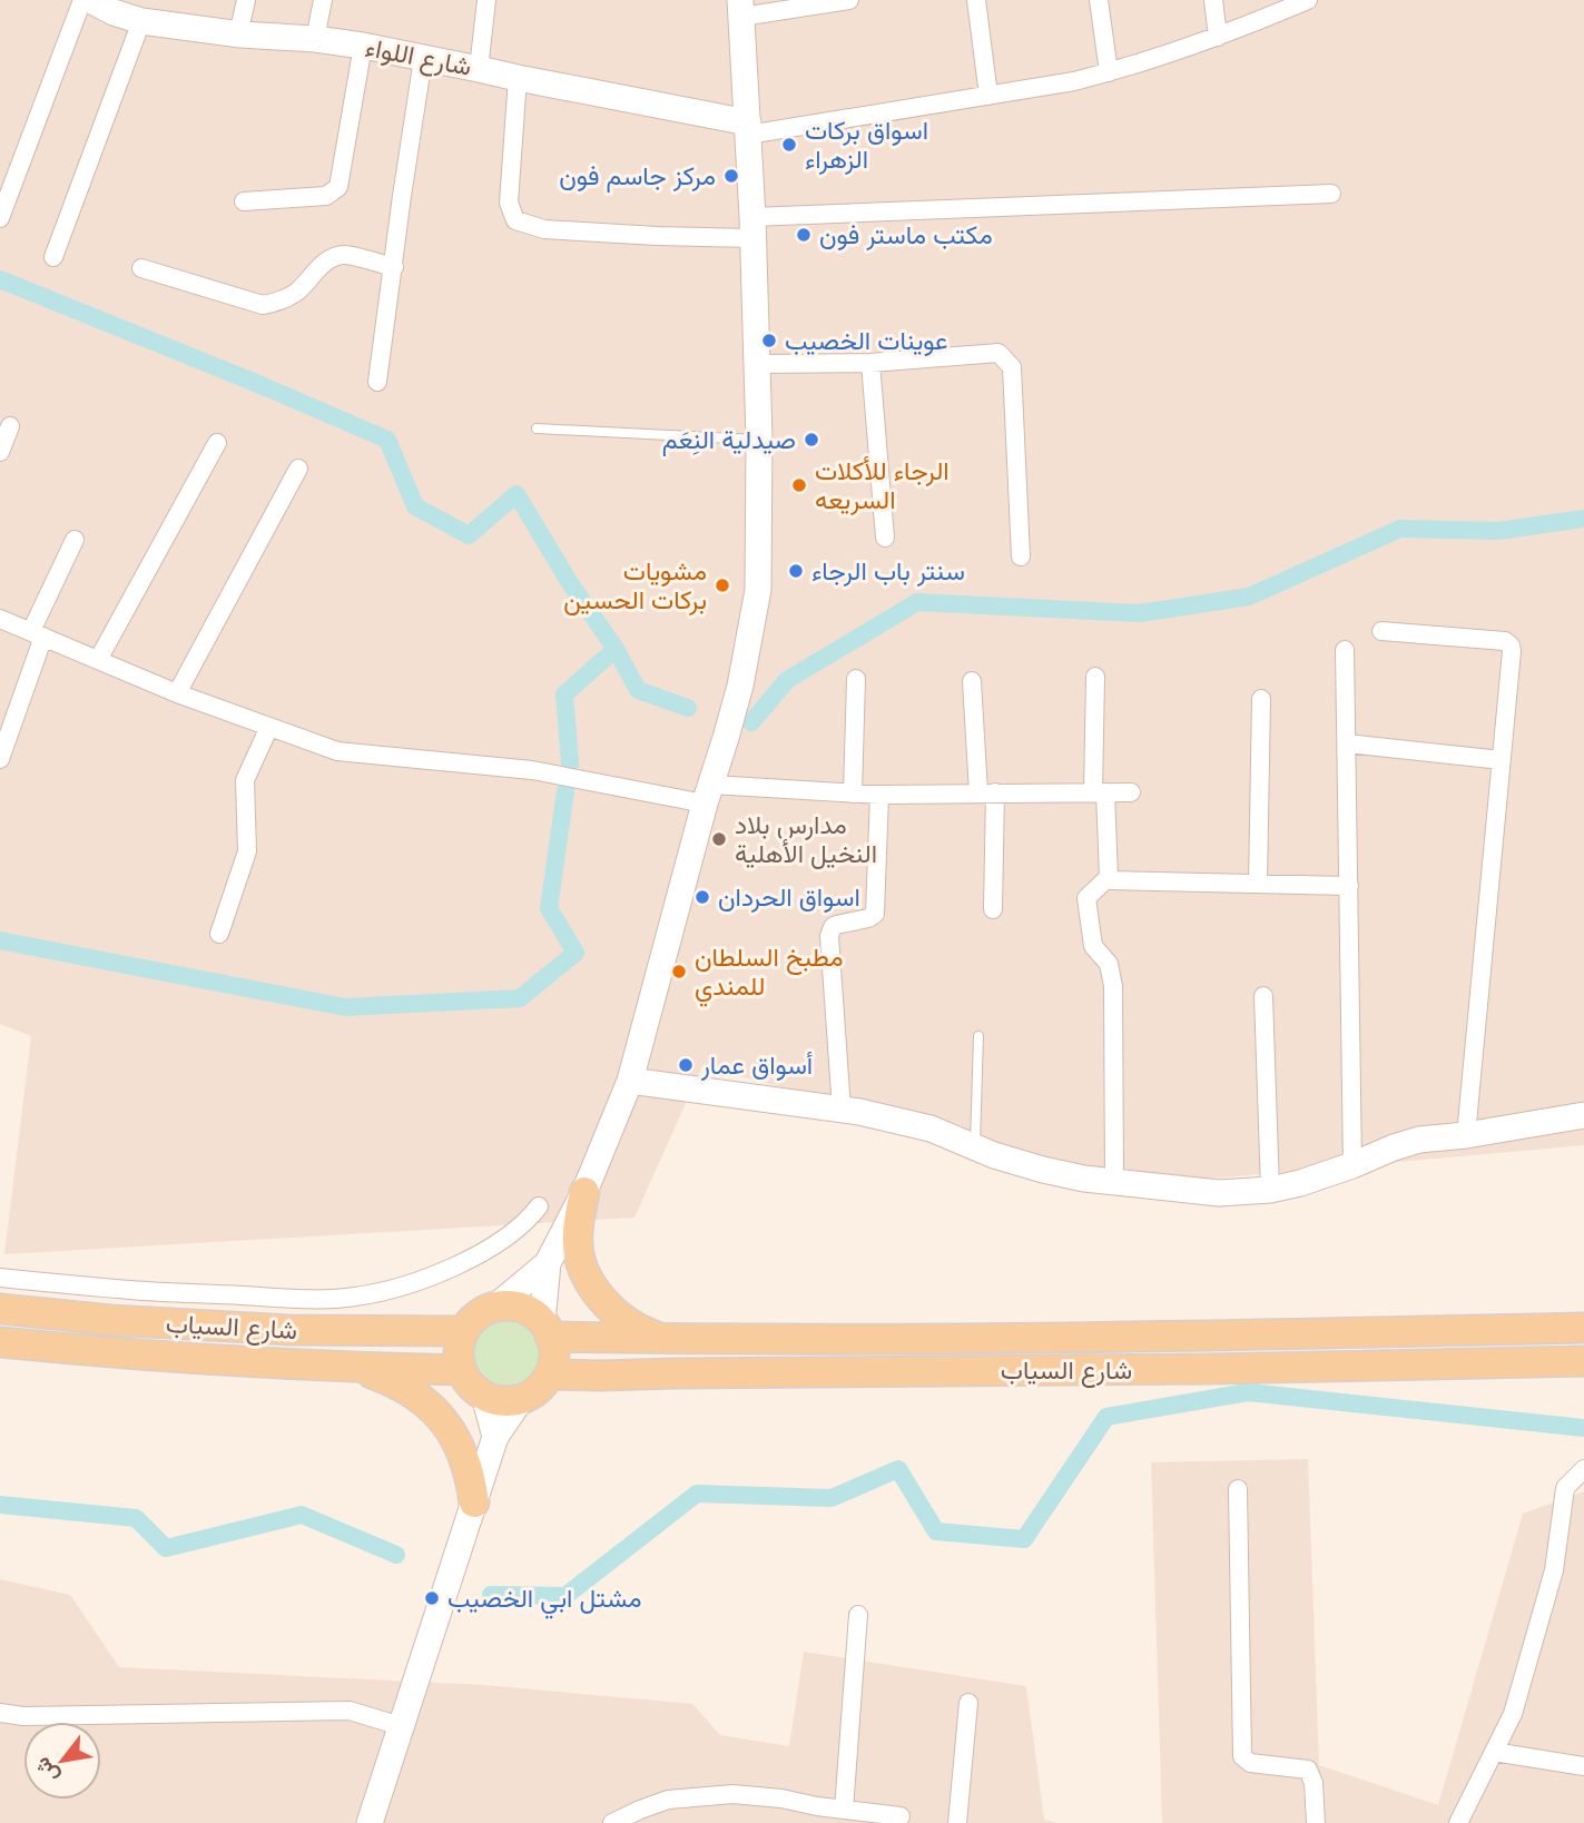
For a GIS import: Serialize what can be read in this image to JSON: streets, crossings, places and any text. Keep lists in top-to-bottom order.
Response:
{
  "streets": {
    "main road": ["شارع اللواء", "شارع السياب"]
  },
  "places": [
    "اسواق بركات الزهراء",
    "مركز جاسم فون",
    "مكتب ماستر فون",
    "عوينات الخصيب",
    "صيدلية النِعَم",
    "الرجاء للأكلات السريعه",
    "سنتر باب الرجاء",
    "مشويات بركات الحسين",
    "مدارس بلاد النخيل الأهلية",
    "اسواق الحردان",
    "مطبخ السلطان للمندي",
    "أسواق عمار",
    "مشتل ابي الخصيب"
  ],
  "north": "bottom left"
}
